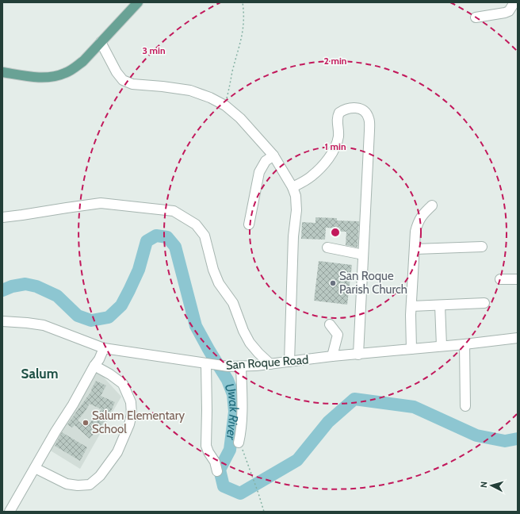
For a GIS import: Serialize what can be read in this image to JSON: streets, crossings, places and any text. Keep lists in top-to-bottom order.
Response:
{
  "streets": {
    "street": ["San Roque Road"]
  },
  "districts": ["Salum"],
  "water": ["Uwak River"],
  "places": ["San Roque Parish Church", "Salum Elementary School"],
  "north": "left",
  "rings": ["3 min", "2 min", "1 min"]
}
